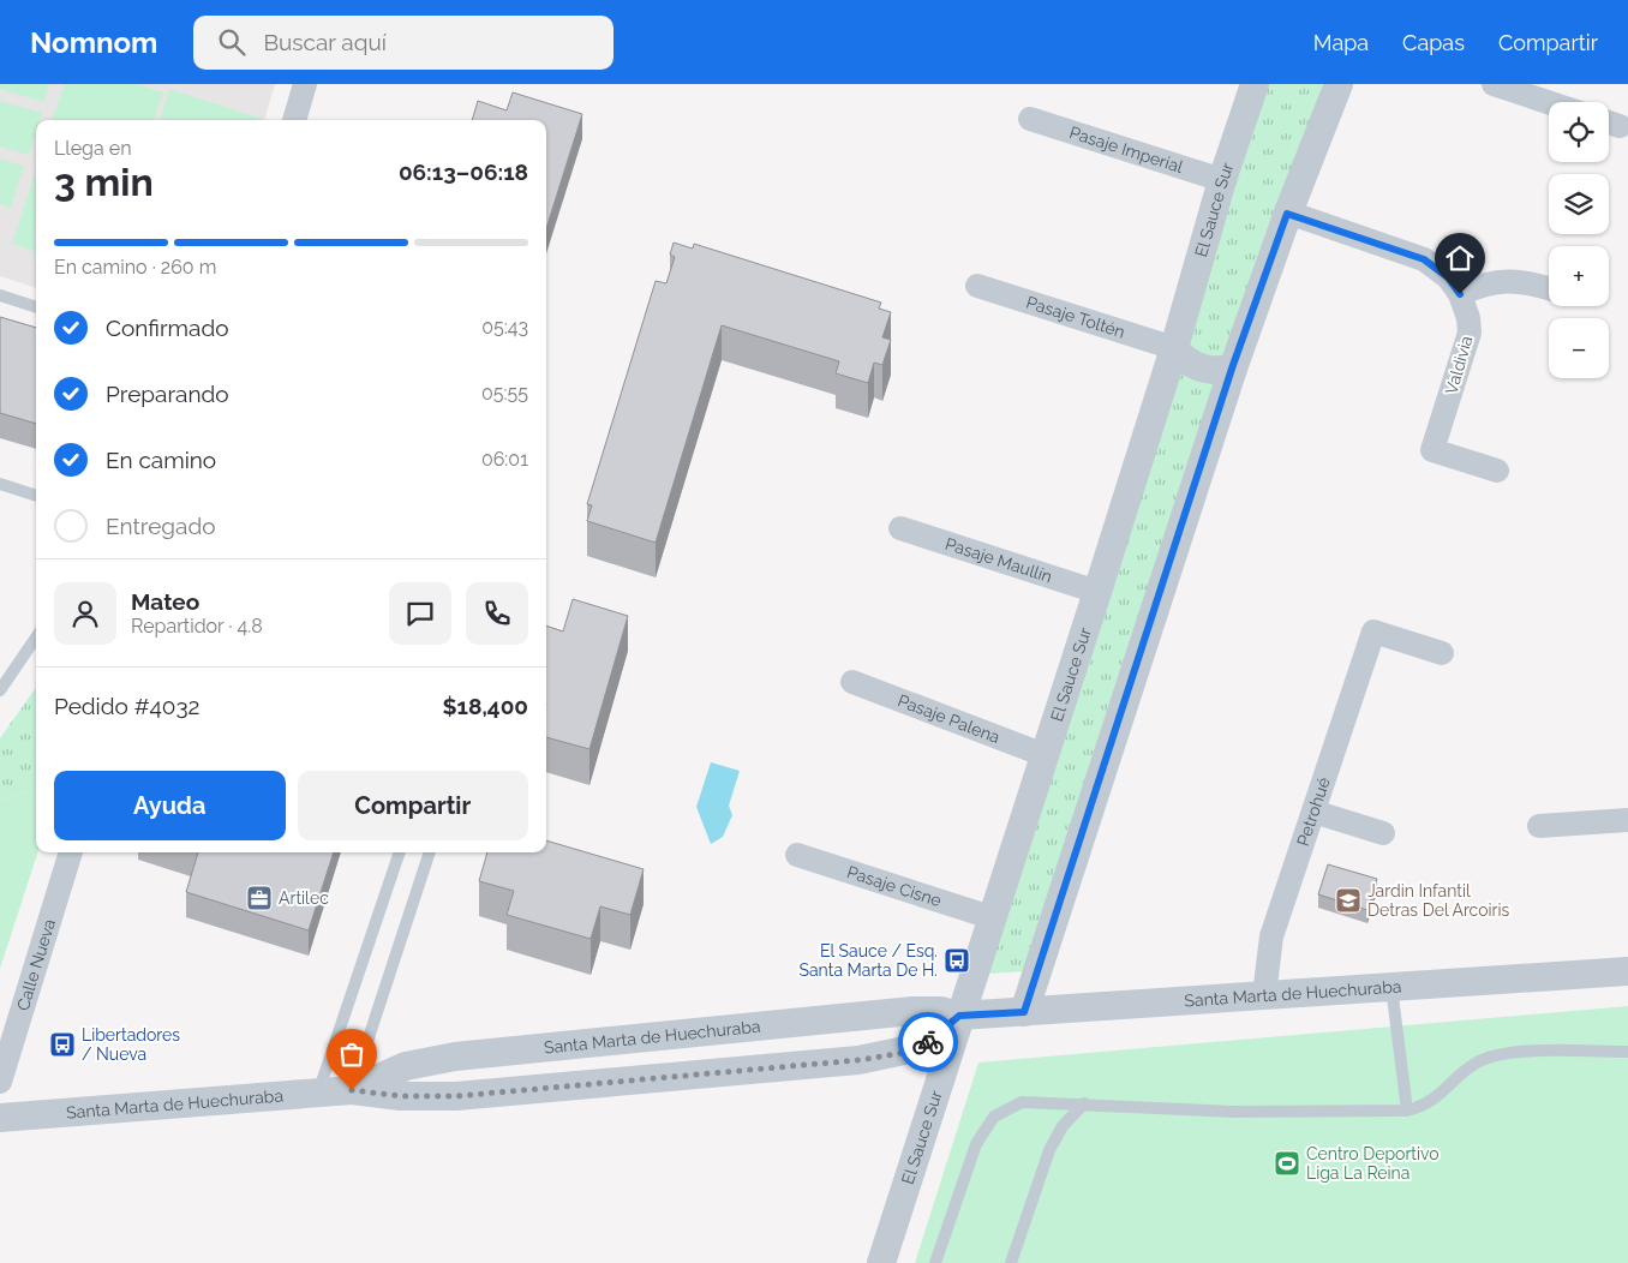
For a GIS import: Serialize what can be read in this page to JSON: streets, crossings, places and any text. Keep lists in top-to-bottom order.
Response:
{
  "streets": {
    "street": [
      "Pasaje Imperial",
      "El Sauce Sur",
      "Pasaje Toltén",
      "Valdivia",
      "Pasaje Maullín",
      "Pasaje Palena",
      "Petrohué",
      "Pasaje Cisne",
      "Calle Nueva",
      "Santa Marta de Huechuraba"
    ]
  },
  "crossings": [
    ["Pasaje Imperial", "El Sauce Sur"],
    ["El Sauce Sur", "Pasaje Toltén"],
    ["El Sauce Sur", "Pasaje Maullín"],
    ["El Sauce Sur", "Pasaje Palena"],
    ["El Sauce Sur", "Pasaje Cisne"],
    ["El Sauce Sur", "Santa Marta de Huechuraba"],
    ["Petrohué", "Santa Marta de Huechuraba"]
  ],
  "places": {
    "office": ["Artilec"],
    "school or university": ["Jardin Infantil Detras Del Arcoiris"],
    "bus stop": ["El Sauce / Esq. Santa Marta De H.", "Libertadores / Nueva"],
    "sports": ["Centro Deportivo Liga La Reina"]
  },
  "page": {
    "header": "Nomnom",
    "search": "Buscar aquí",
    "nav": ["Mapa", "Capas", "Compartir"],
    "map_buttons": ["+", "−"],
    "heading": ["3 min", "Llega en", "06:13–06:18"],
    "panel": [
      "Mateo",
      "Repartidor · 4.8",
      "Pedido #4032",
      "$18,400"
    ],
    "bar": "En camino · 260 m",
    "list": [
      ["Confirmado", "05:43"],
      ["Preparando", "05:55"],
      ["En camino", "06:01"],
      "Entregado"
    ],
    "buttons": ["Ayuda", "Compartir"]
  }
}
